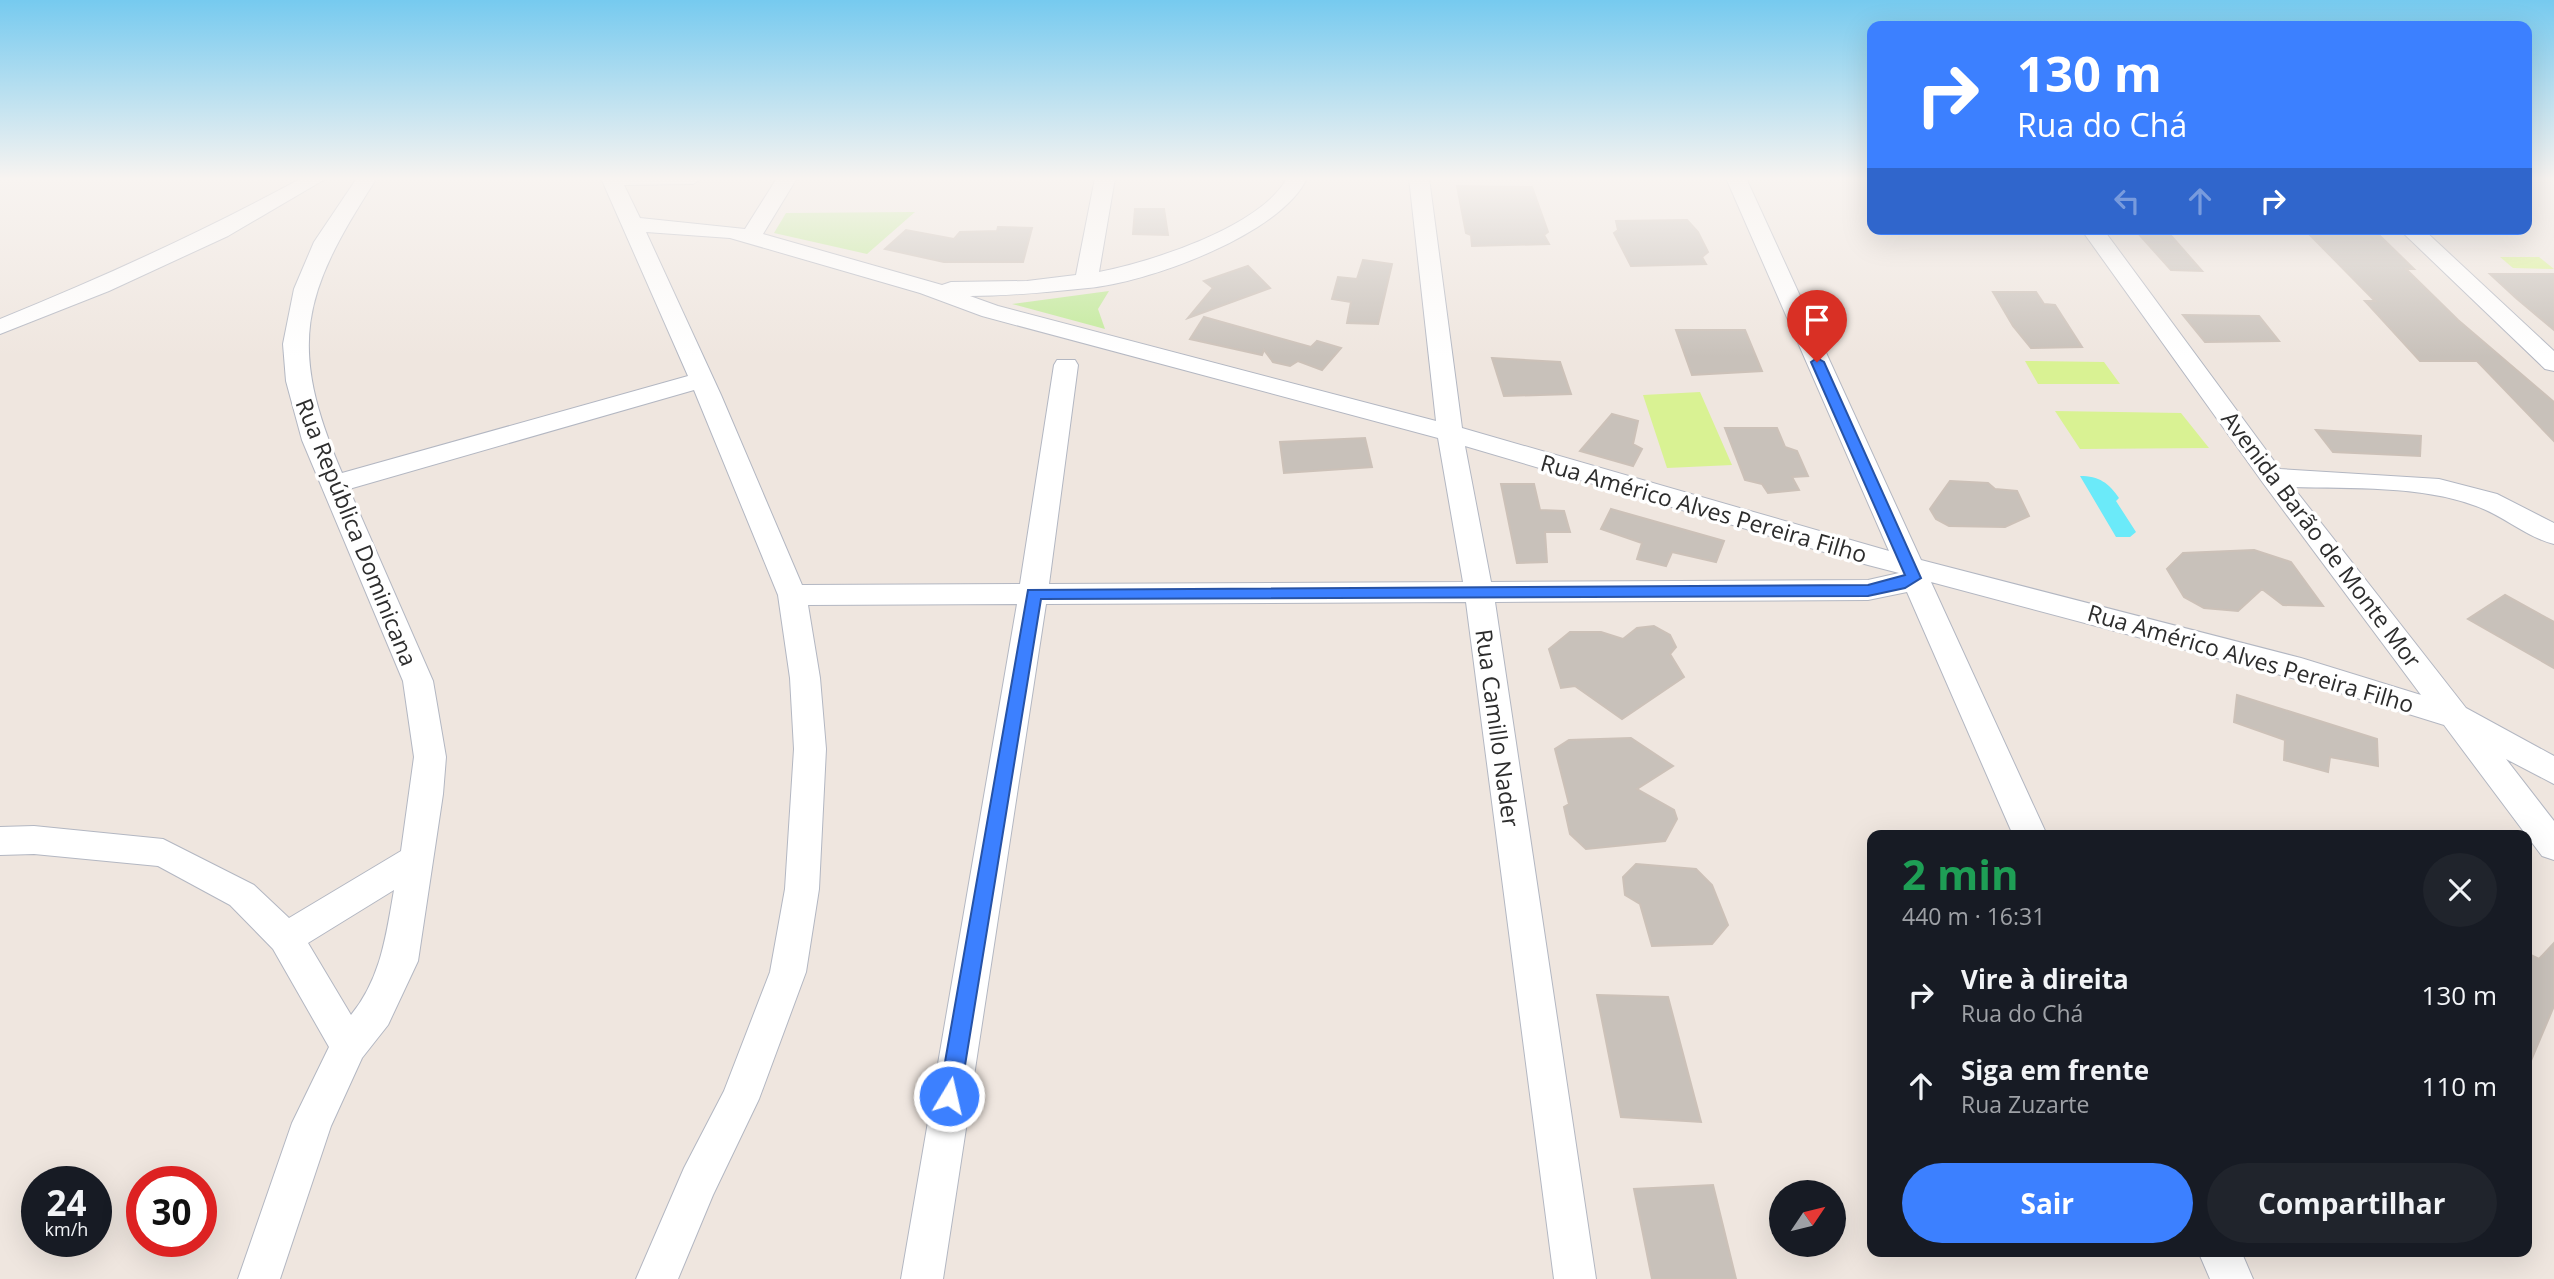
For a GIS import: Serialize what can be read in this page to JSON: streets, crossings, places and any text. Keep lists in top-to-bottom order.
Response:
{
  "streets": {
    "street": [
      "Rua Américo Alves Pereira Filho",
      "Rua República Dominicana",
      "Avenida Barão de Monte Mor",
      "Rua Camillo Nader"
    ]
  },
  "crossings": [
    ["Rua Américo Alves Pereira Filho", "Avenida Barão de Monte Mor"],
    ["Rua Américo Alves Pereira Filho", "Rua Camillo Nader"]
  ],
  "north": "top right",
  "page": {
    "turn": ["130 m", "Rua do Chá"],
    "heading": ["2 min", "440 m · 16:31"],
    "list": [
      {
        "name": "Vire à direita",
        "note": "Rua do Chá",
        "value": "130 m"
      },
      {
        "name": "Siga em frente",
        "note": "Rua Zuzarte",
        "value": "110 m"
      }
    ],
    "buttons": ["Sair", "Compartilhar"],
    "speed": "24 km/h",
    "limit": "30"
  }
}
